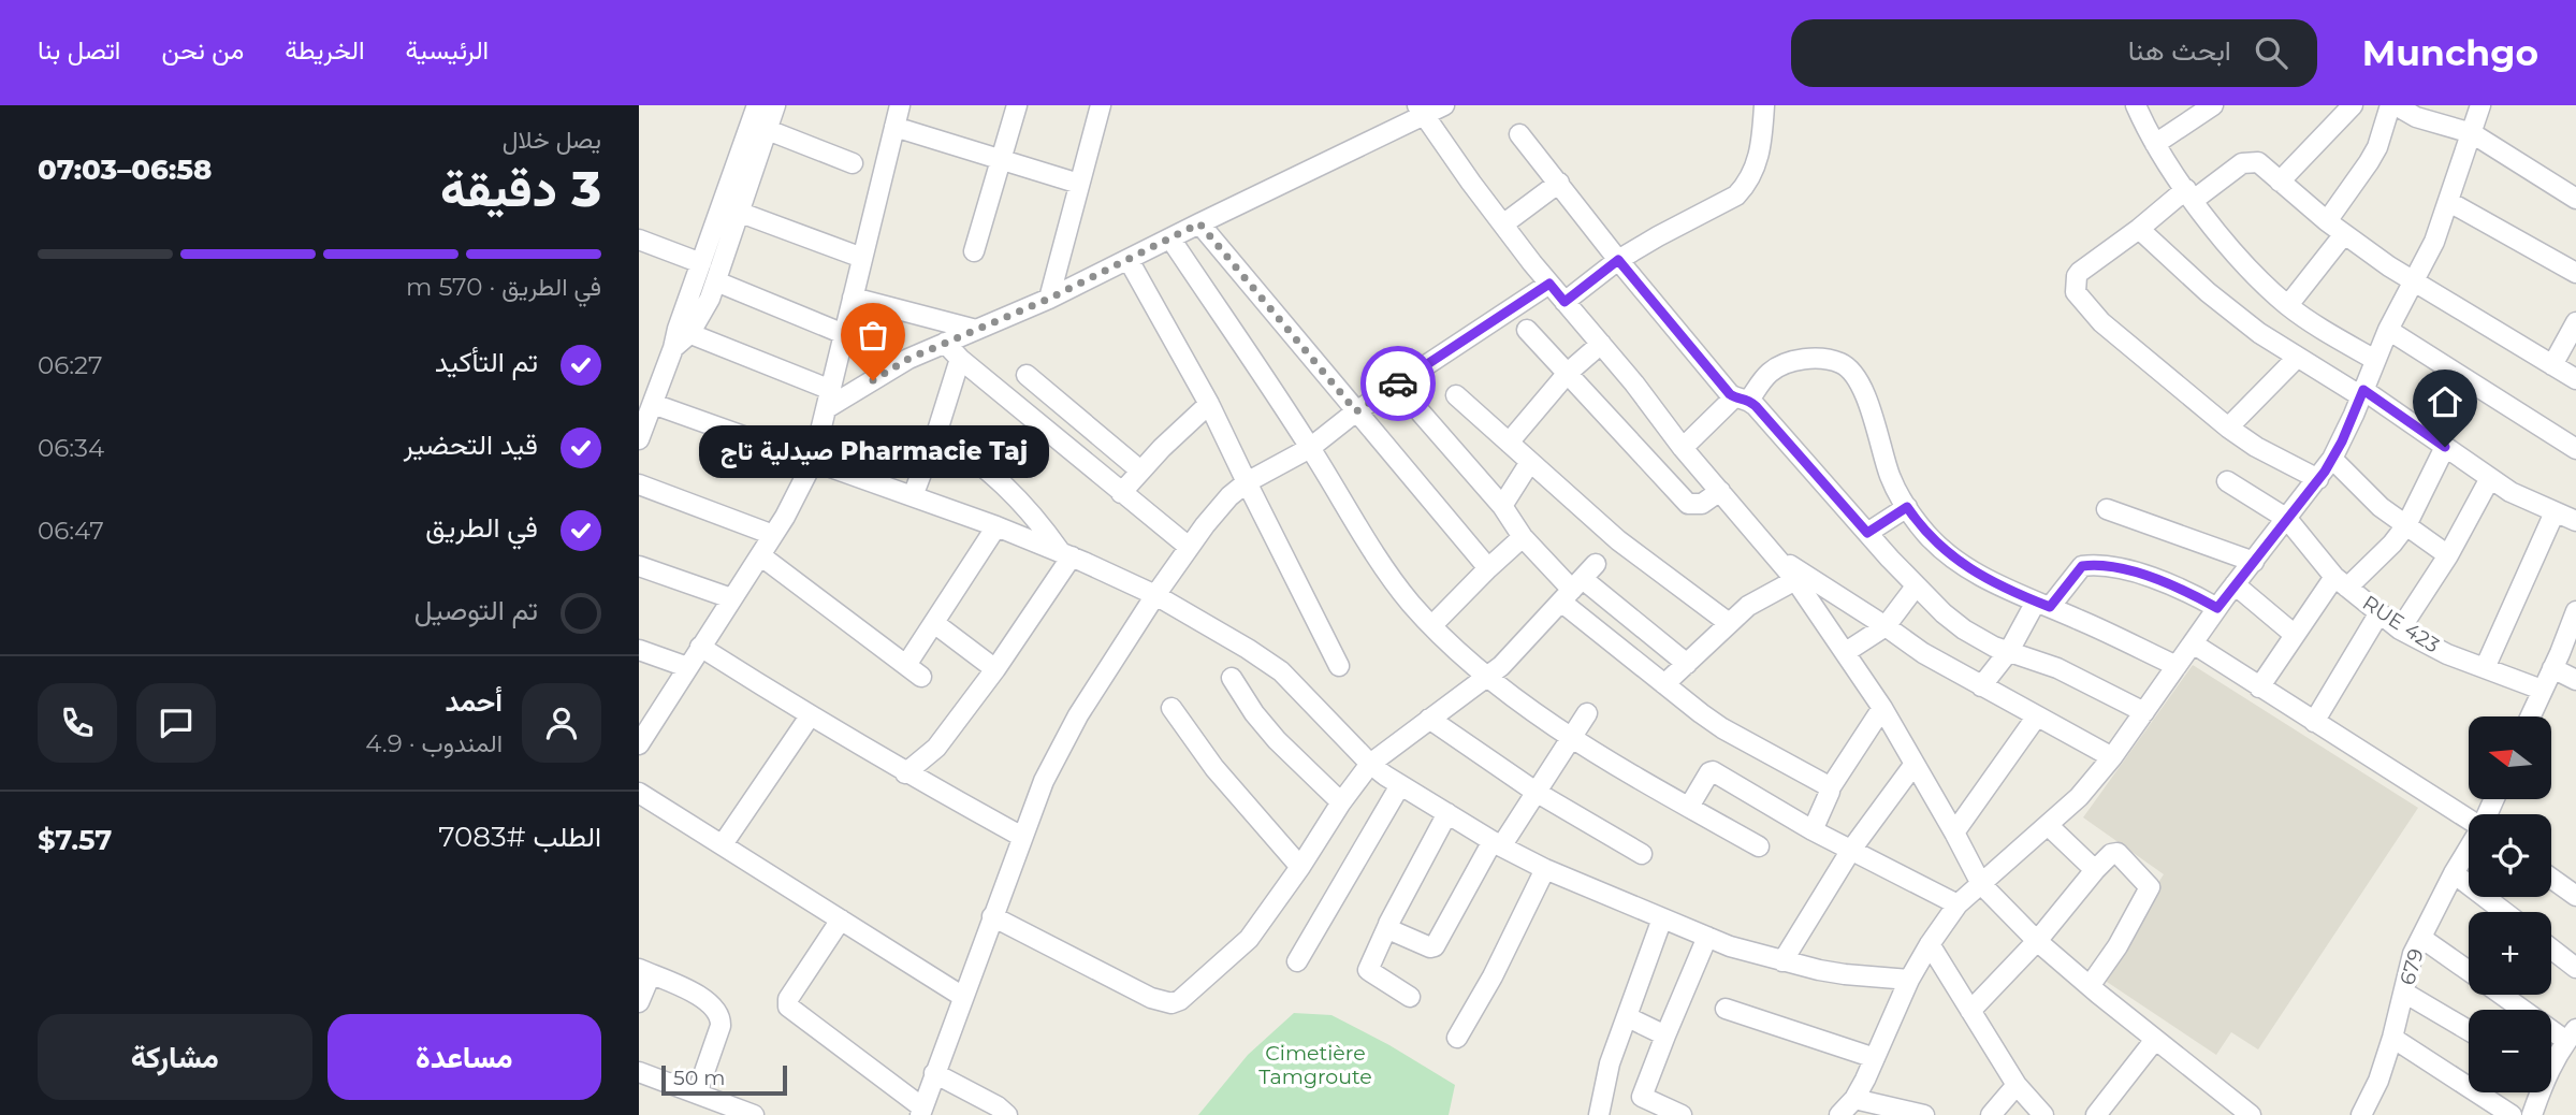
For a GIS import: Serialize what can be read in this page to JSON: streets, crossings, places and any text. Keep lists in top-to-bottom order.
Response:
{
  "streets": {
    "street": ["RUE 423", "679"]
  },
  "parks": ["Cimetière Tamgroute"],
  "places": ["Pharmacie Taj صيدلية تاج"],
  "scale_bar": "50 m",
  "north": "left",
  "page": {
    "header": "Munchgo",
    "search": "ابحث هنا",
    "nav": [
      "الرئيسية",
      "الخريطة",
      "من نحن",
      "اتصل بنا"
    ],
    "heading": ["3 دقيقة", "يصل خلال", "06:58–07:03"],
    "panel": [
      "أحمد",
      "المندوب · 4.9",
      "الطلب #7083",
      "$7.57"
    ],
    "bar": "في الطريق · 570 m",
    "list": [
      ["تم التأكيد", "06:27"],
      ["قيد التحضير", "06:34"],
      ["في الطريق", "06:47"],
      "تم التوصيل"
    ],
    "bubble": "Pharmacie Taj صيدلية تاج",
    "map_buttons": ["+", "−"],
    "buttons": ["مساعدة", "مشاركة"],
    "scale": "50 m"
  }
}
